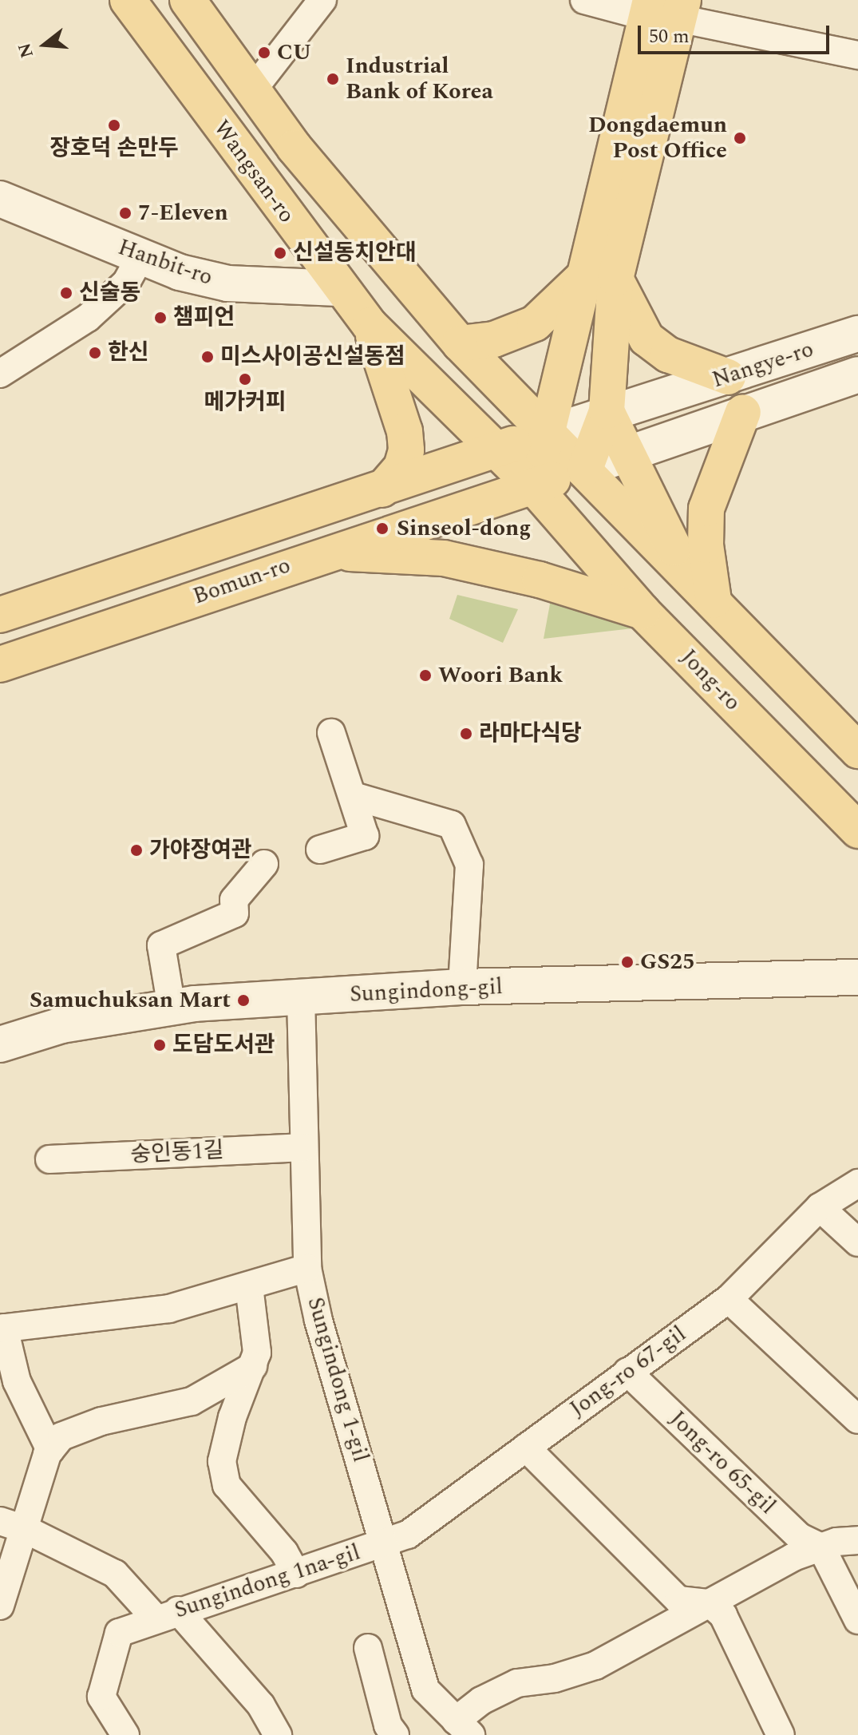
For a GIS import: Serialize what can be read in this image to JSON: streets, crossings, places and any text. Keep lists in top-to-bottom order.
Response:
{
  "streets": {
    "main road": ["Wangsan-ro", "Bomun-ro", "Jong-ro"],
    "street": [
      "Hanbit-ro",
      "Nangye-ro",
      "Sungindong-gil",
      "숭인동1길",
      "Jong-ro 67-gil",
      "Sungindong 1-gil",
      "Jong-ro 65-gil",
      "Sungindong 1na-gil"
    ]
  },
  "crossings": [
    ["Wangsan-ro", "Hanbit-ro"],
    ["Wangsan-ro", "Nangye-ro"],
    ["Wangsan-ro", "Bomun-ro"],
    ["Wangsan-ro", "Jong-ro"],
    ["Nangye-ro", "Bomun-ro"],
    ["Bomun-ro", "Jong-ro"],
    ["Sungindong-gil", "Sungindong 1-gil"],
    ["숭인동1길", "Sungindong 1-gil"],
    ["Jong-ro 67-gil", "Sungindong 1-gil"],
    ["Jong-ro 67-gil", "Jong-ro 65-gil"],
    ["Jong-ro 67-gil", "Sungindong 1na-gil"],
    ["Sungindong 1-gil", "Sungindong 1na-gil"]
  ],
  "places": [
    "CU",
    "Industrial Bank of Korea",
    "장호덕 손만두",
    "Dongdaemun Post Office",
    "7-Eleven",
    "신설동치안대",
    "신술동",
    "챔피언",
    "한신",
    "미스사이공신설동점",
    "메가커피",
    "Sinseol-dong",
    "Woori Bank",
    "라마다식당",
    "가야장여관",
    "GS25",
    "Samuchuksan Mart",
    "도담도서관"
  ],
  "scale_bar": "50 m",
  "north": "left"
}
